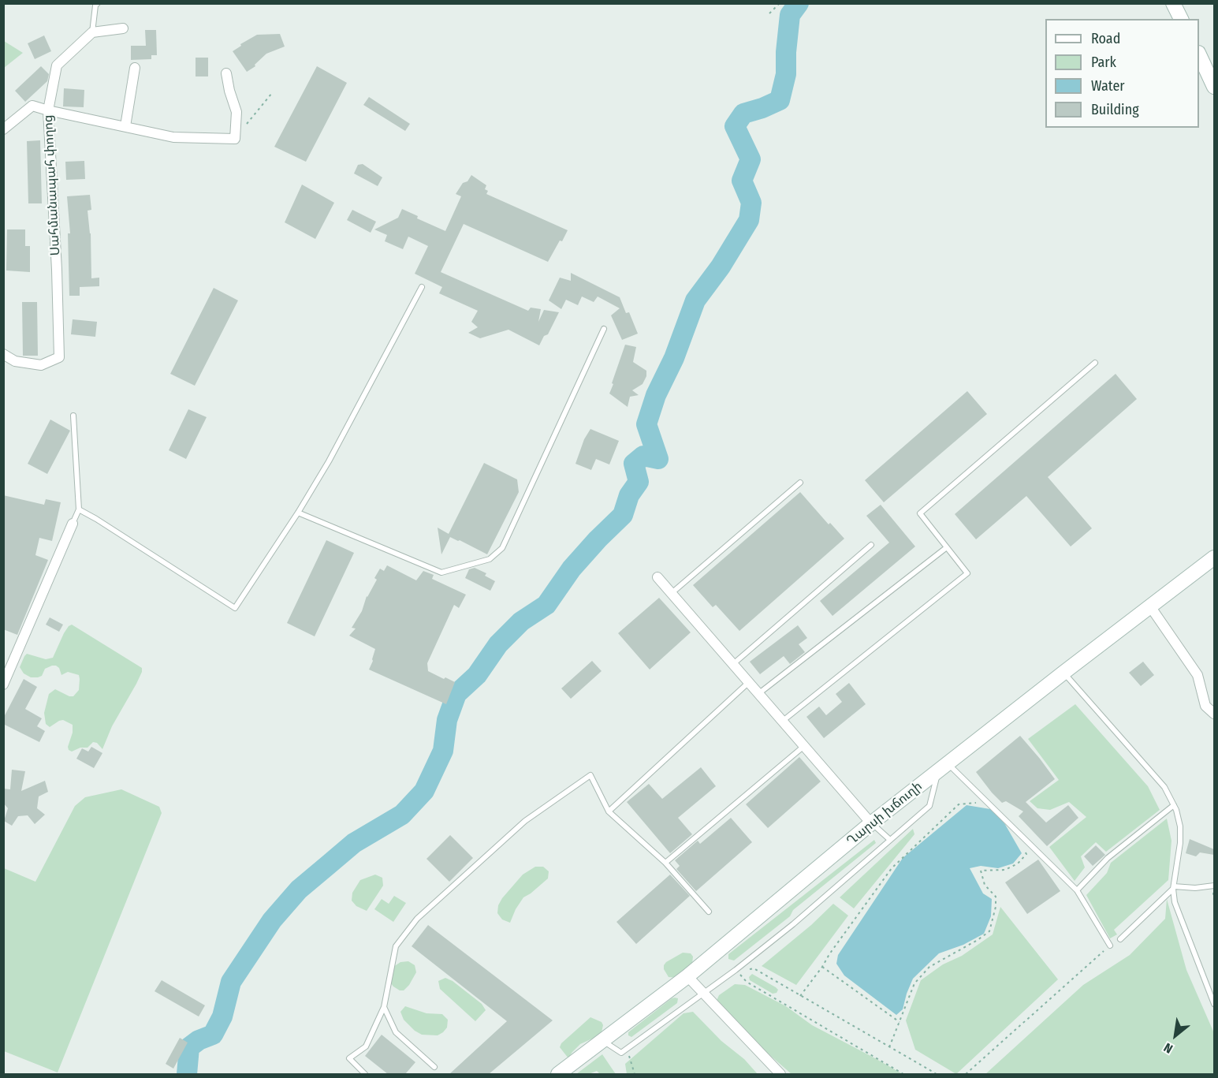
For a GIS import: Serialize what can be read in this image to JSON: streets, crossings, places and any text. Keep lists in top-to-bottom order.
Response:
{
  "streets": {
    "main road": ["Ղարսի խճուղի"],
    "street": ["Սահմանապահ փողոց"]
  },
  "legend": [
    "Road",
    "Park",
    "Water",
    "Building"
  ],
  "north": "bottom left"
}
